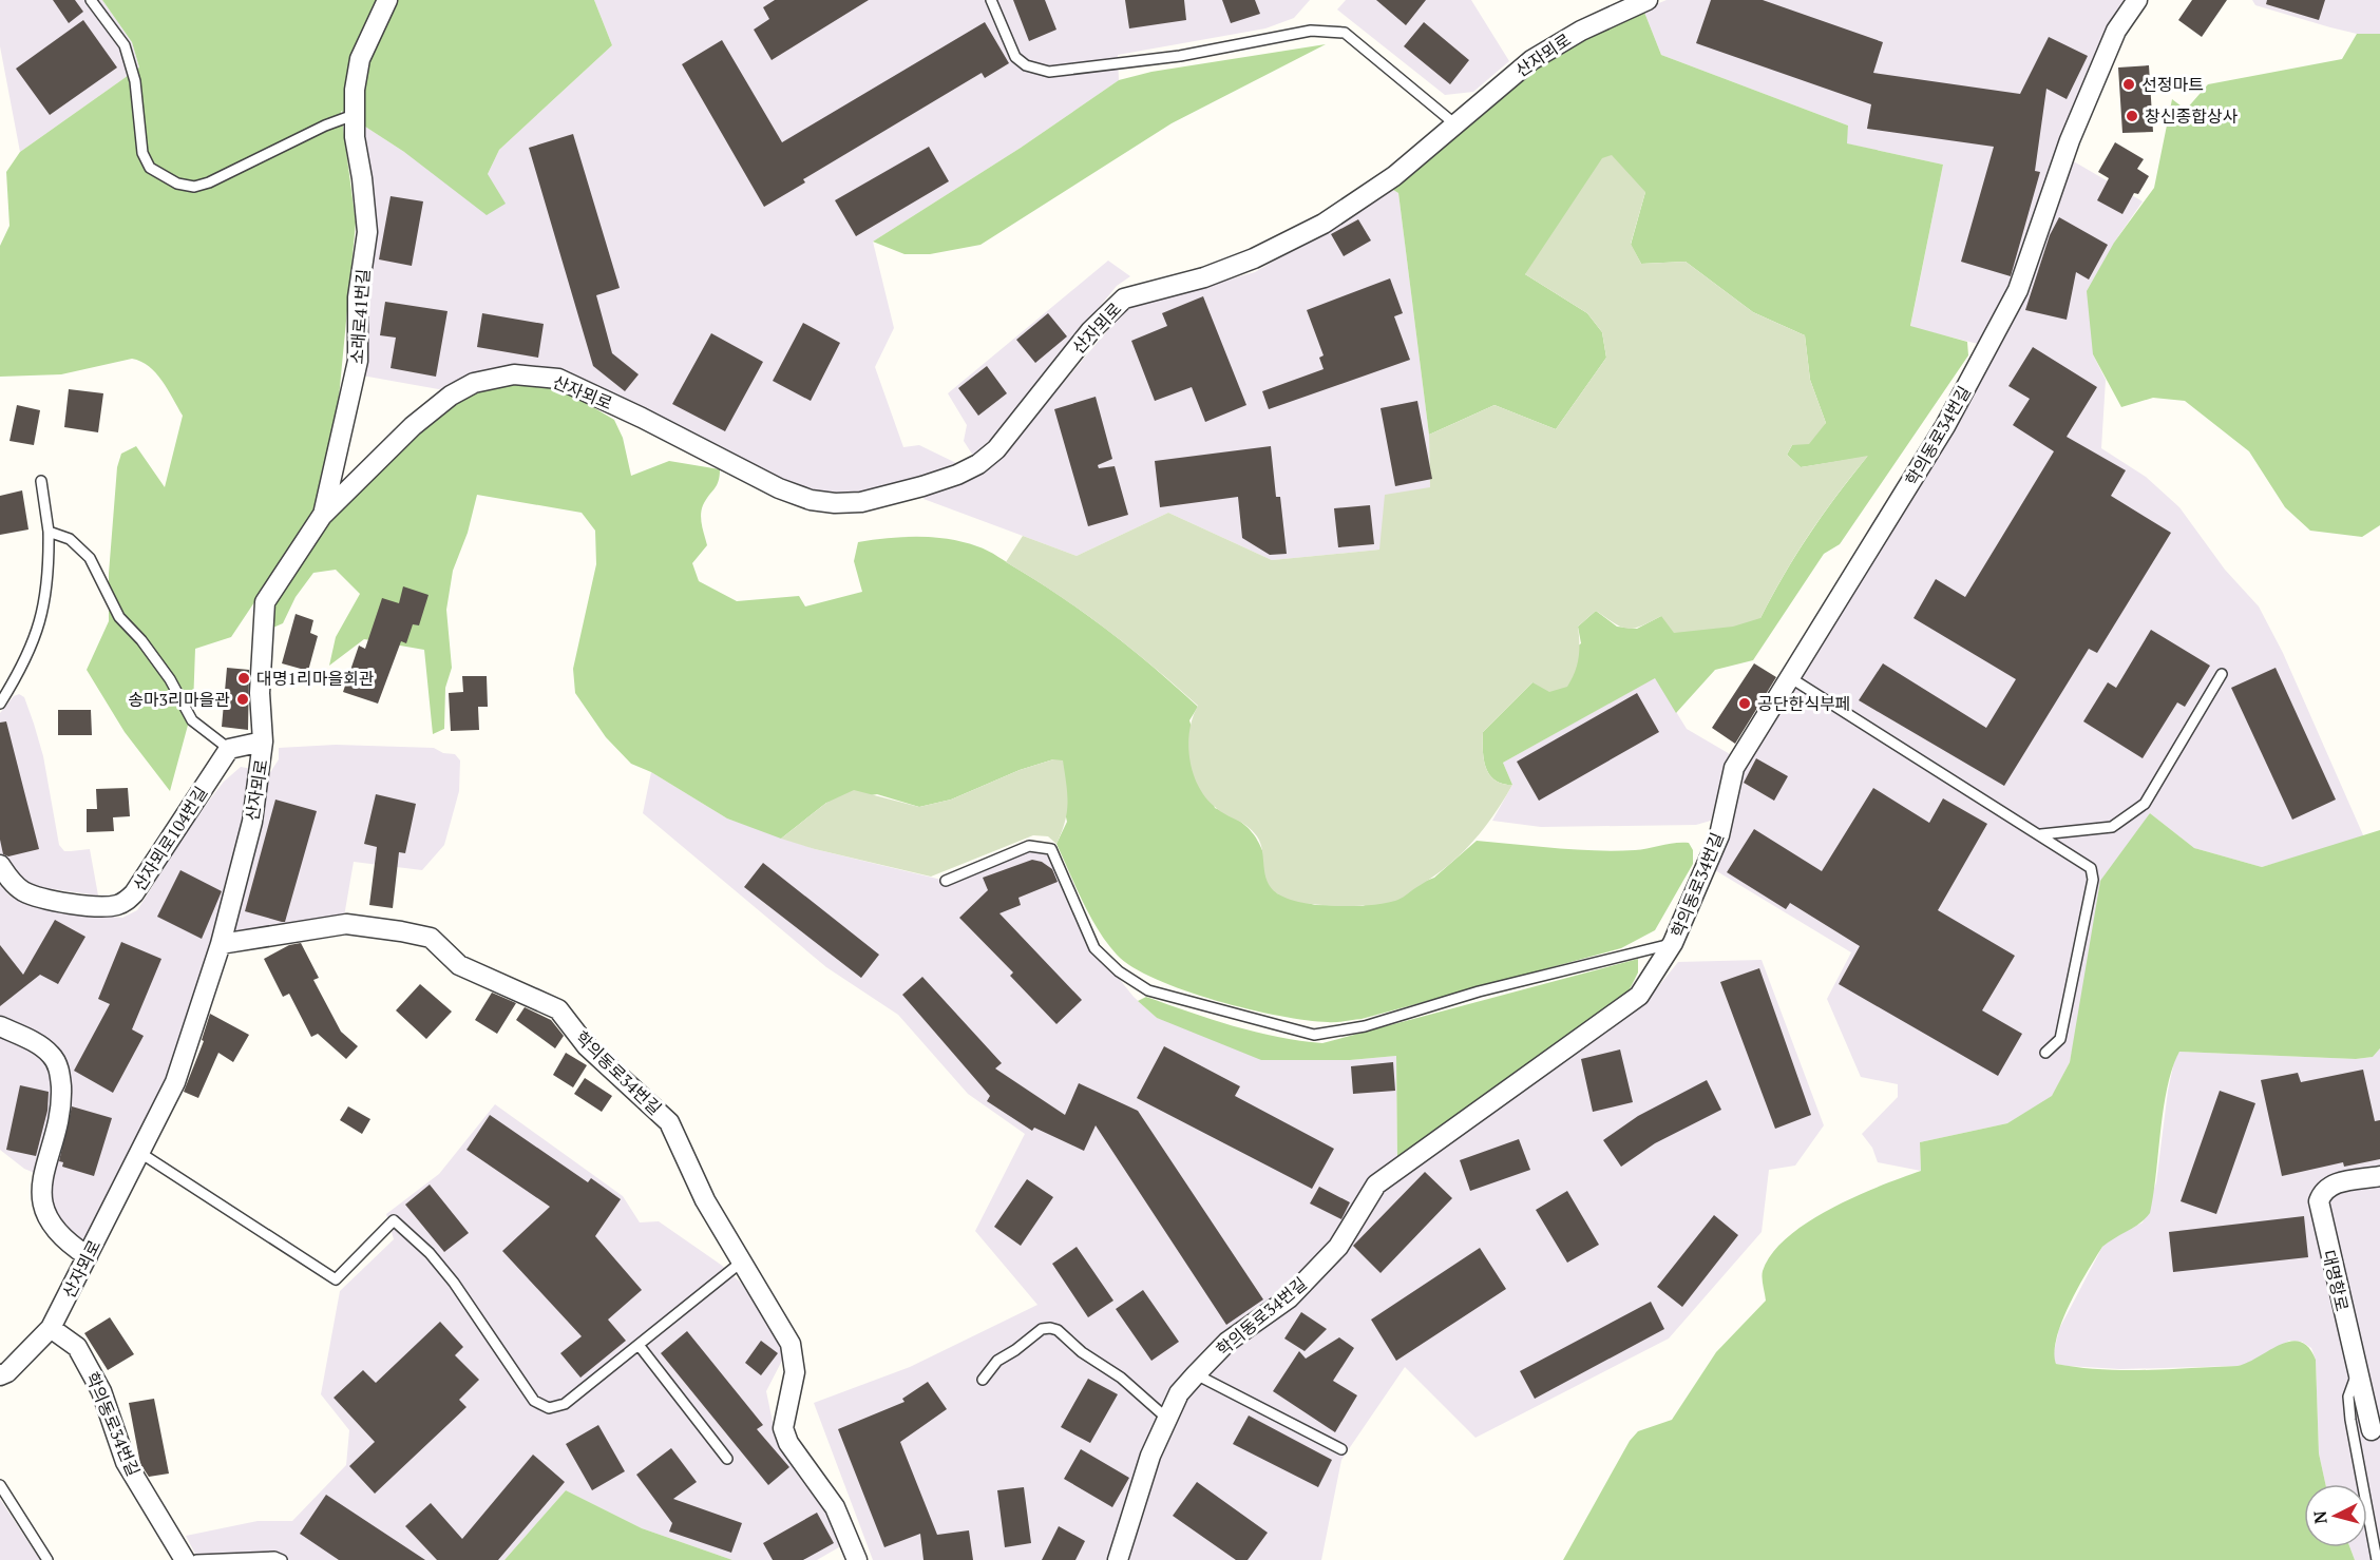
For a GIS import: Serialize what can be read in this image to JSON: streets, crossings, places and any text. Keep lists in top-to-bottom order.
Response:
{
  "streets": {
    "street": [
      "산자뫼로",
      "소래로41번길",
      "학의동로34번길",
      "산자뫼로104번길",
      "대명항로"
    ]
  },
  "crossings": [
    ["산자뫼로", "소래로41번길"],
    ["산자뫼로", "학의동로34번길"]
  ],
  "places": [
    "선정마트",
    "창신종합상사",
    "대명1리마을회관",
    "송마3리마을관",
    "공단한식부페"
  ],
  "north": "left"
}
